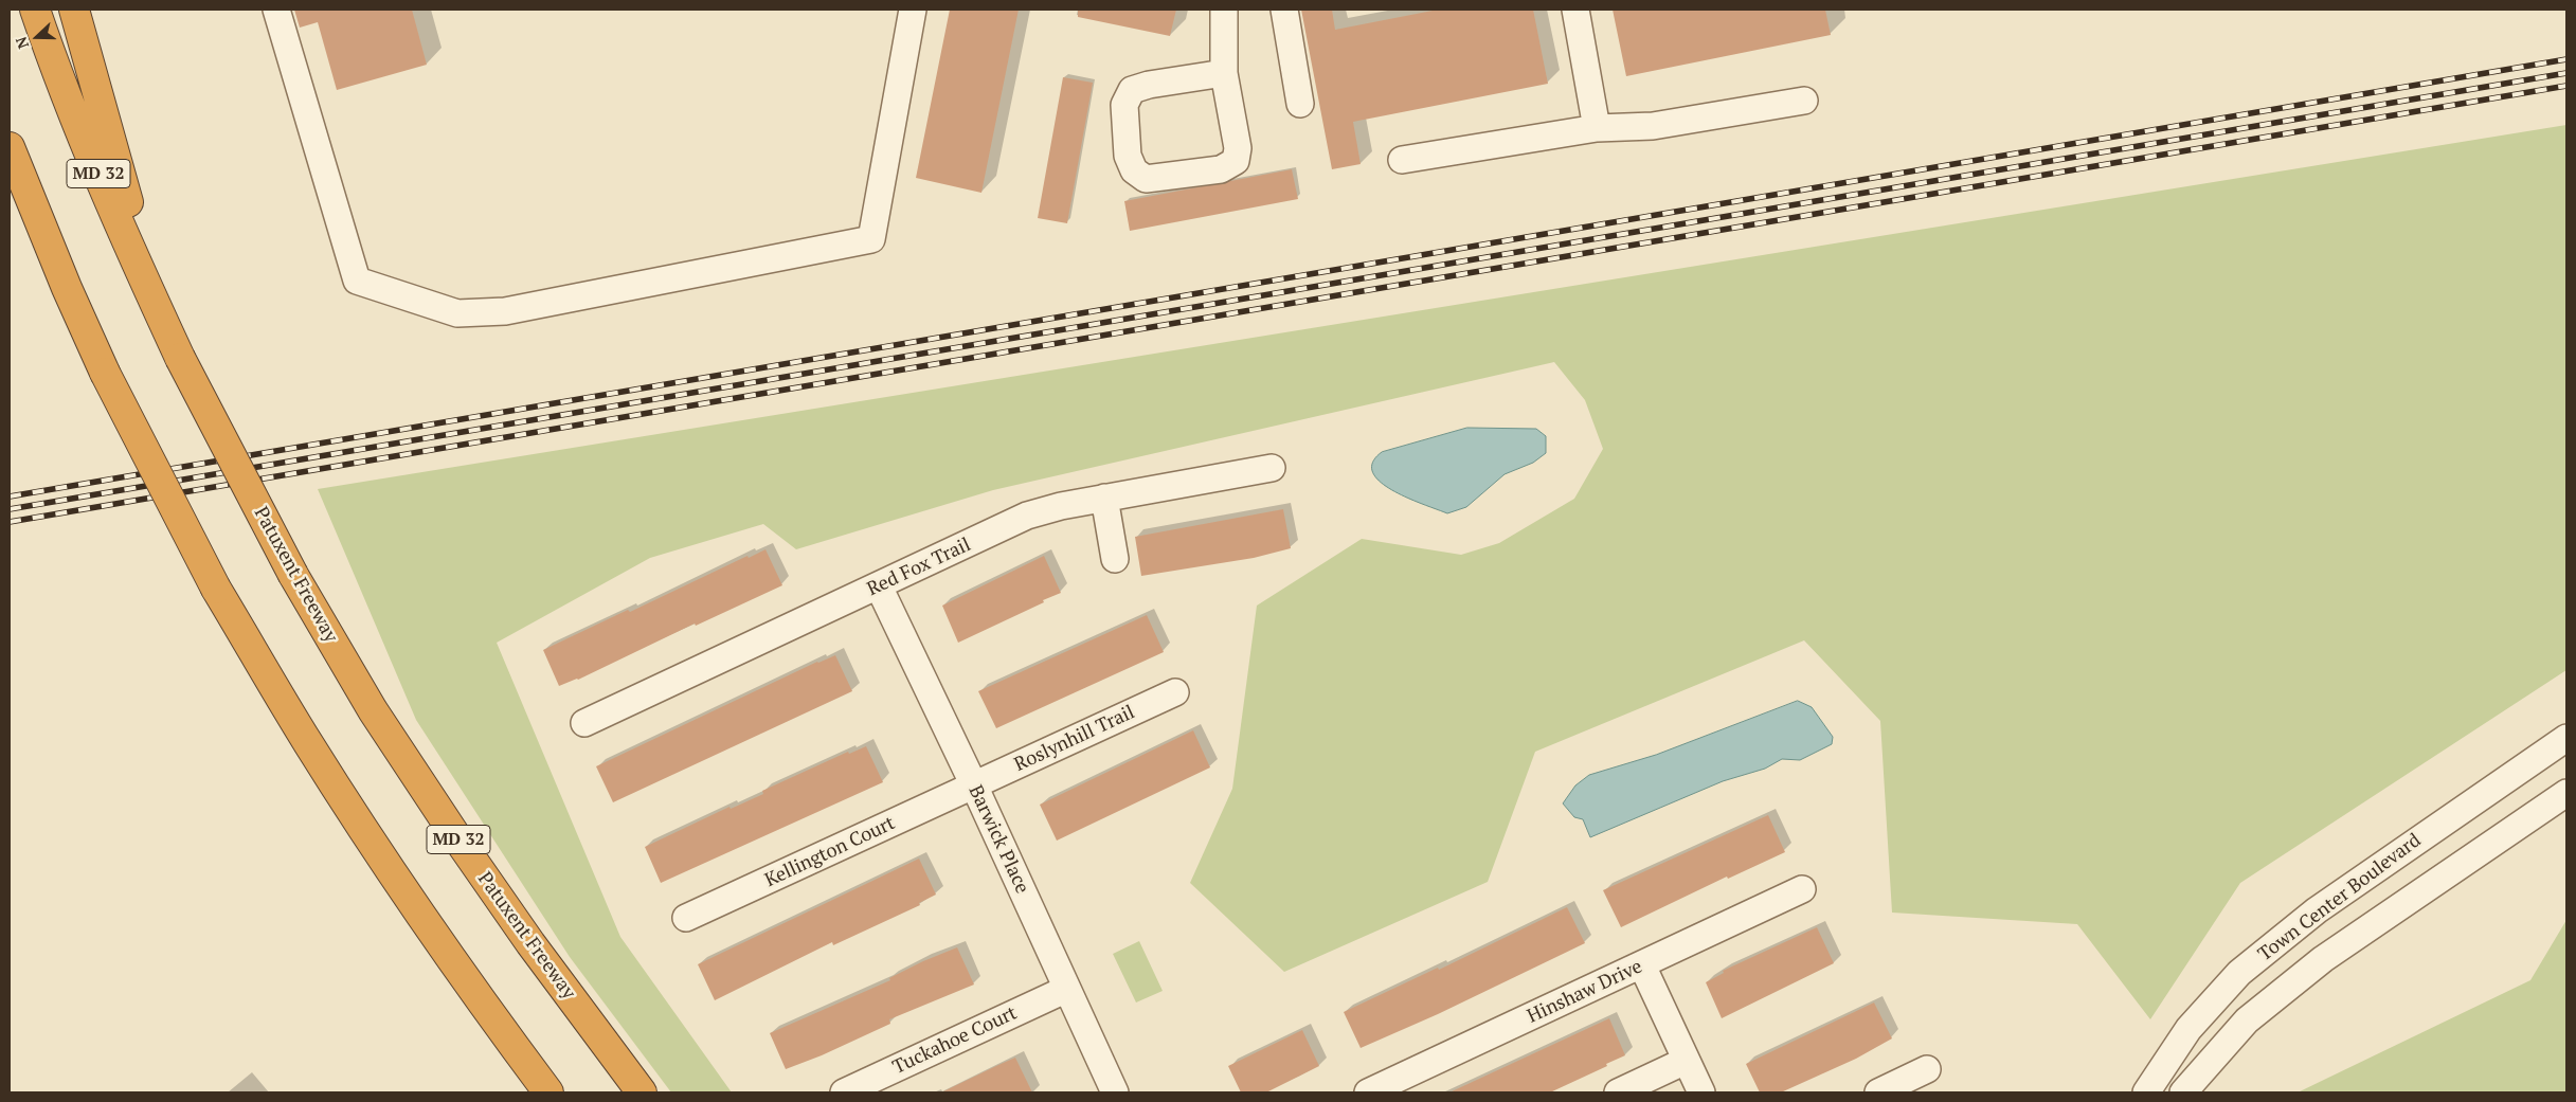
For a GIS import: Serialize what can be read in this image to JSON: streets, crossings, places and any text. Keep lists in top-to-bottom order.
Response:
{
  "streets": {
    "highway": ["MD 32", "Patuxent Freeway"],
    "street": [
      "Red Fox Trail",
      "Roslynhill Trail",
      "Barwick Place",
      "Kellington Court",
      "Town Center Boulevard",
      "Hinshaw Drive",
      "Tuckahoe Court"
    ]
  },
  "crossings": [
    ["Red Fox Trail", "Barwick Place"],
    ["Roslynhill Trail", "Barwick Place"],
    ["Roslynhill Trail", "Kellington Court"],
    ["Barwick Place", "Kellington Court"],
    ["Barwick Place", "Tuckahoe Court"]
  ],
  "north": "left"
}
